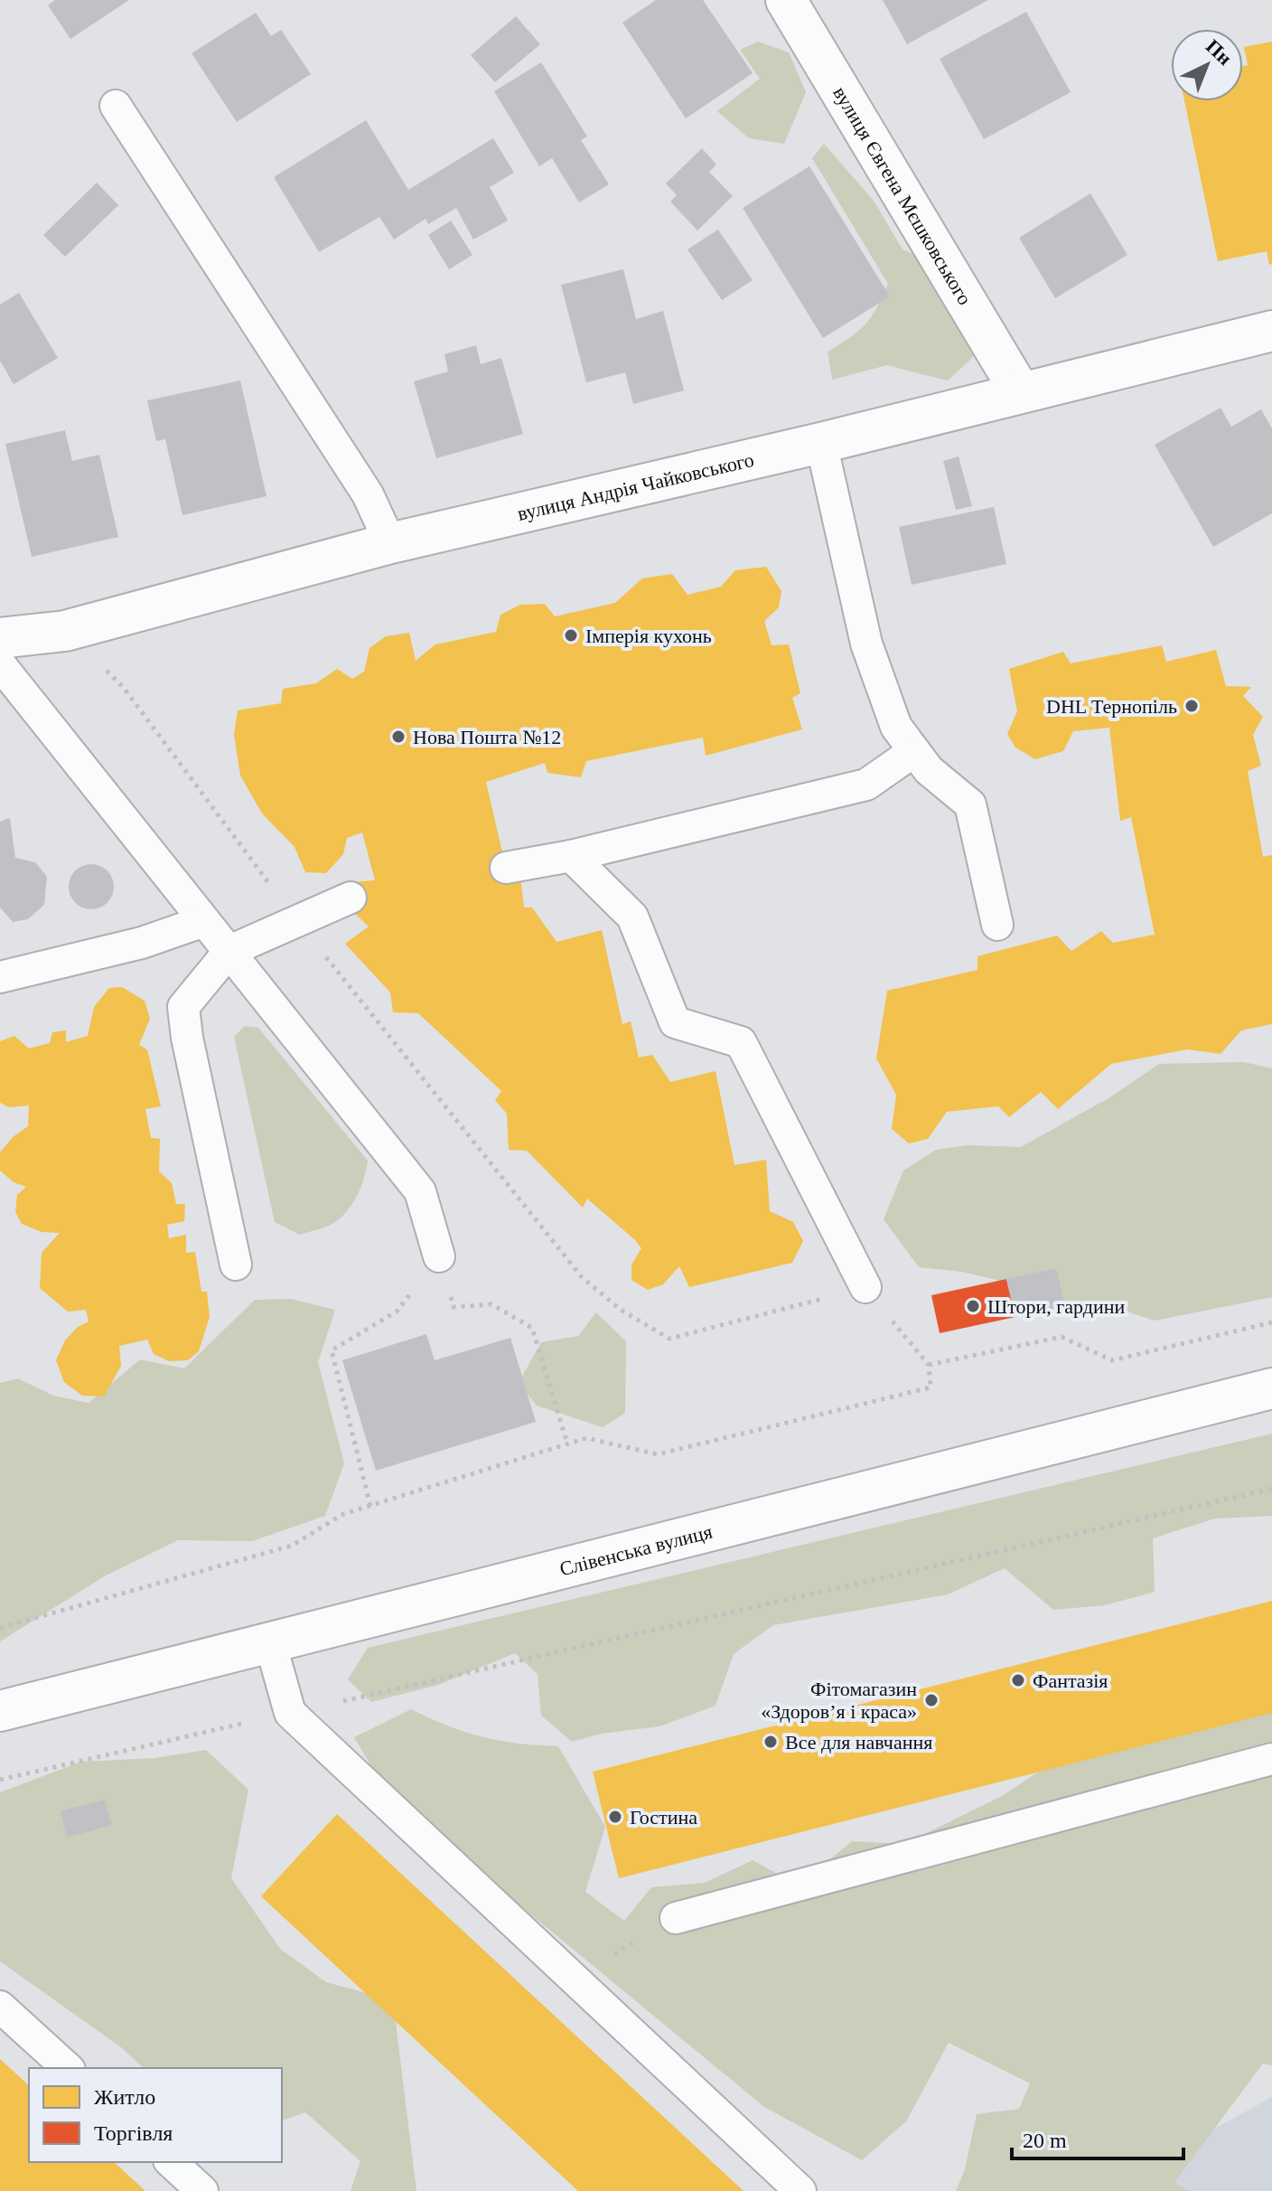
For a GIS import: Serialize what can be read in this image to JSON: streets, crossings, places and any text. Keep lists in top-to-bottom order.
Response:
{
  "streets": {
    "street": ["вулиця Євгена Мєшковського", "вулиця Андрія Чайковського", "Слівенська вулиця"]
  },
  "crossings": [
    ["вулиця Євгена Мєшковського", "вулиця Андрія Чайковського"]
  ],
  "places": [
    "Імперія кухонь",
    "DHL Тернопіль",
    "Нова Пошта №12",
    "Штори, гардини",
    "Фантазія",
    "Фітомагазин «Здоровʼя і краса»",
    "Все для навчання",
    "Гостина"
  ],
  "legend": ["Житло", "Торгівля"],
  "scale_bar": "20 m",
  "north": "top right"
}
